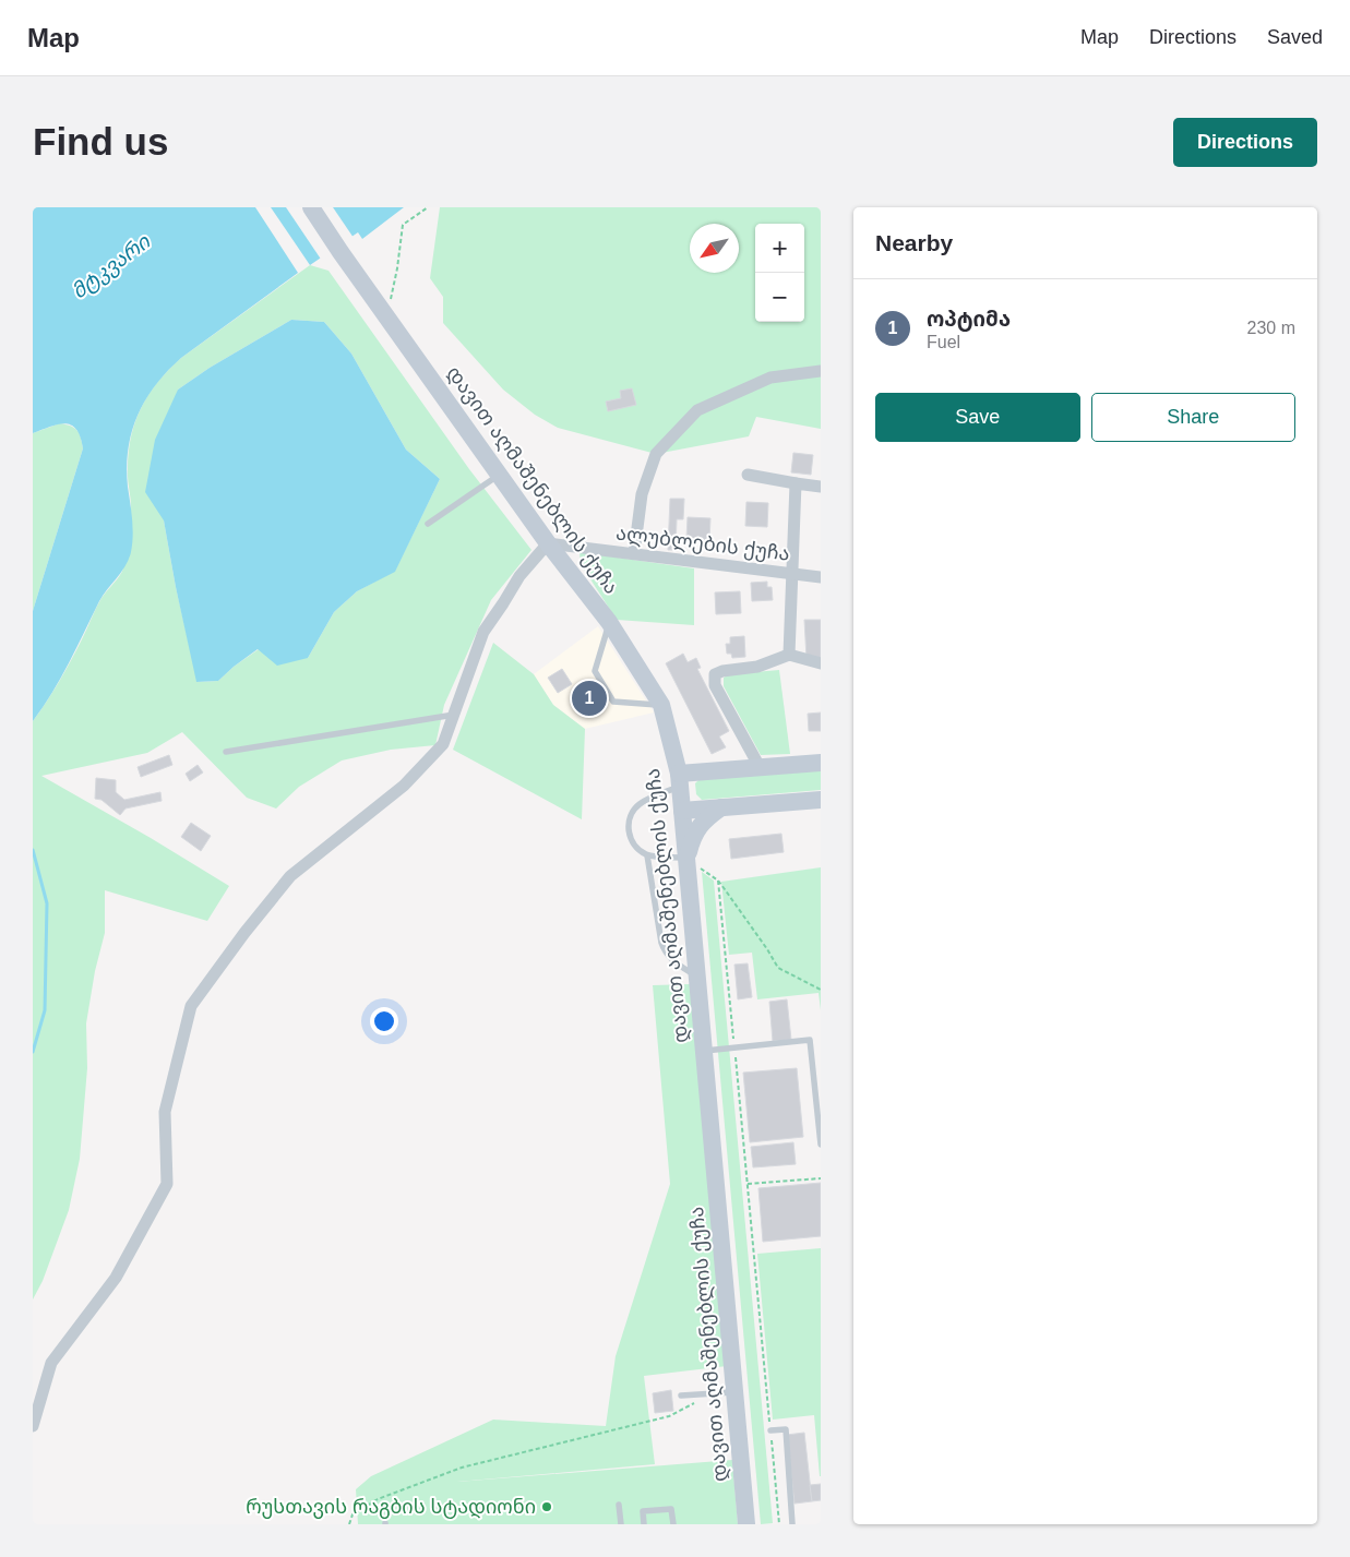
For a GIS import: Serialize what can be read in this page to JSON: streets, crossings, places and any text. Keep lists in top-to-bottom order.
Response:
{
  "streets": {
    "main road": ["დავით აღმაშენებლის ქუჩა"],
    "street": ["ალუბლების ქუჩა"]
  },
  "crossings": [
    ["დავით აღმაშენებლის ქუჩა", "ალუბლების ქუჩა"]
  ],
  "water": ["მტკვარი"],
  "places": ["რუსთავის რაგბის სტადიონი"],
  "north": "bottom left",
  "page": {
    "header": "Map",
    "nav": ["Map", "Directions", "Saved"],
    "buttons": [
      "Directions",
      ["Save", "Share"]
    ],
    "title": "Find us",
    "heading": "Nearby",
    "map_buttons": ["+", "−"],
    "list": [
      {
        "mark": "1",
        "name": "ოპტიმა",
        "note": "Fuel",
        "value": "230 m"
      }
    ],
    "pins": "1"
  }
}
